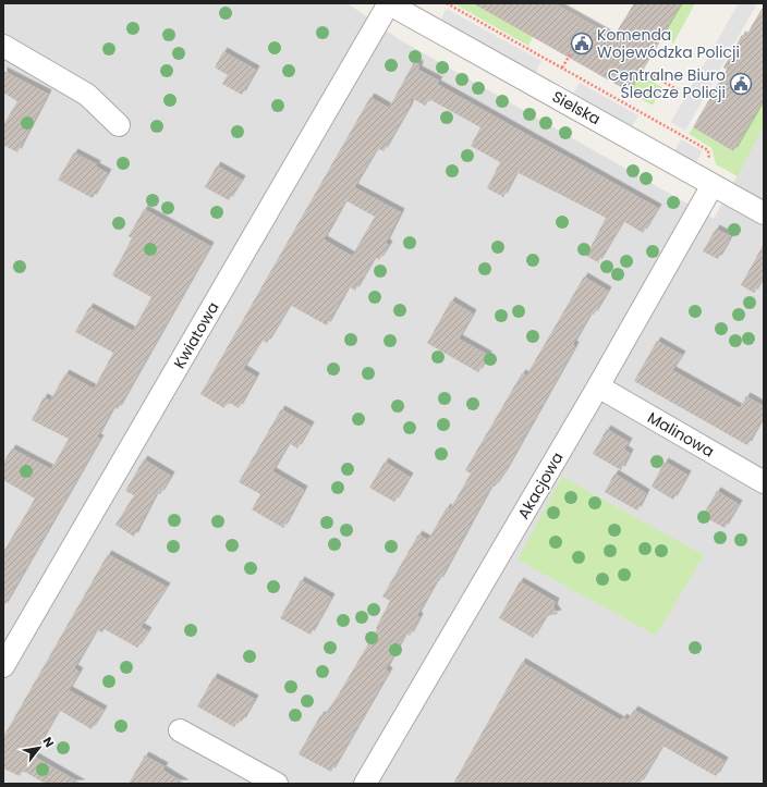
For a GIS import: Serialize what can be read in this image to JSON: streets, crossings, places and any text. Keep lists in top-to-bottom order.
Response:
{
  "streets": {
    "street": [
      "Sielska",
      "Kwiatowa",
      "Malinowa",
      "Akacjowa"
    ]
  },
  "crossings": [
    ["Sielska", "Kwiatowa"],
    ["Sielska", "Akacjowa"],
    ["Malinowa", "Akacjowa"]
  ],
  "places": {
    "public building": ["Komenda Wojewódzka Policji", "Centralne Biuro Śledcze Policji"]
  },
  "north": "top right"
}
